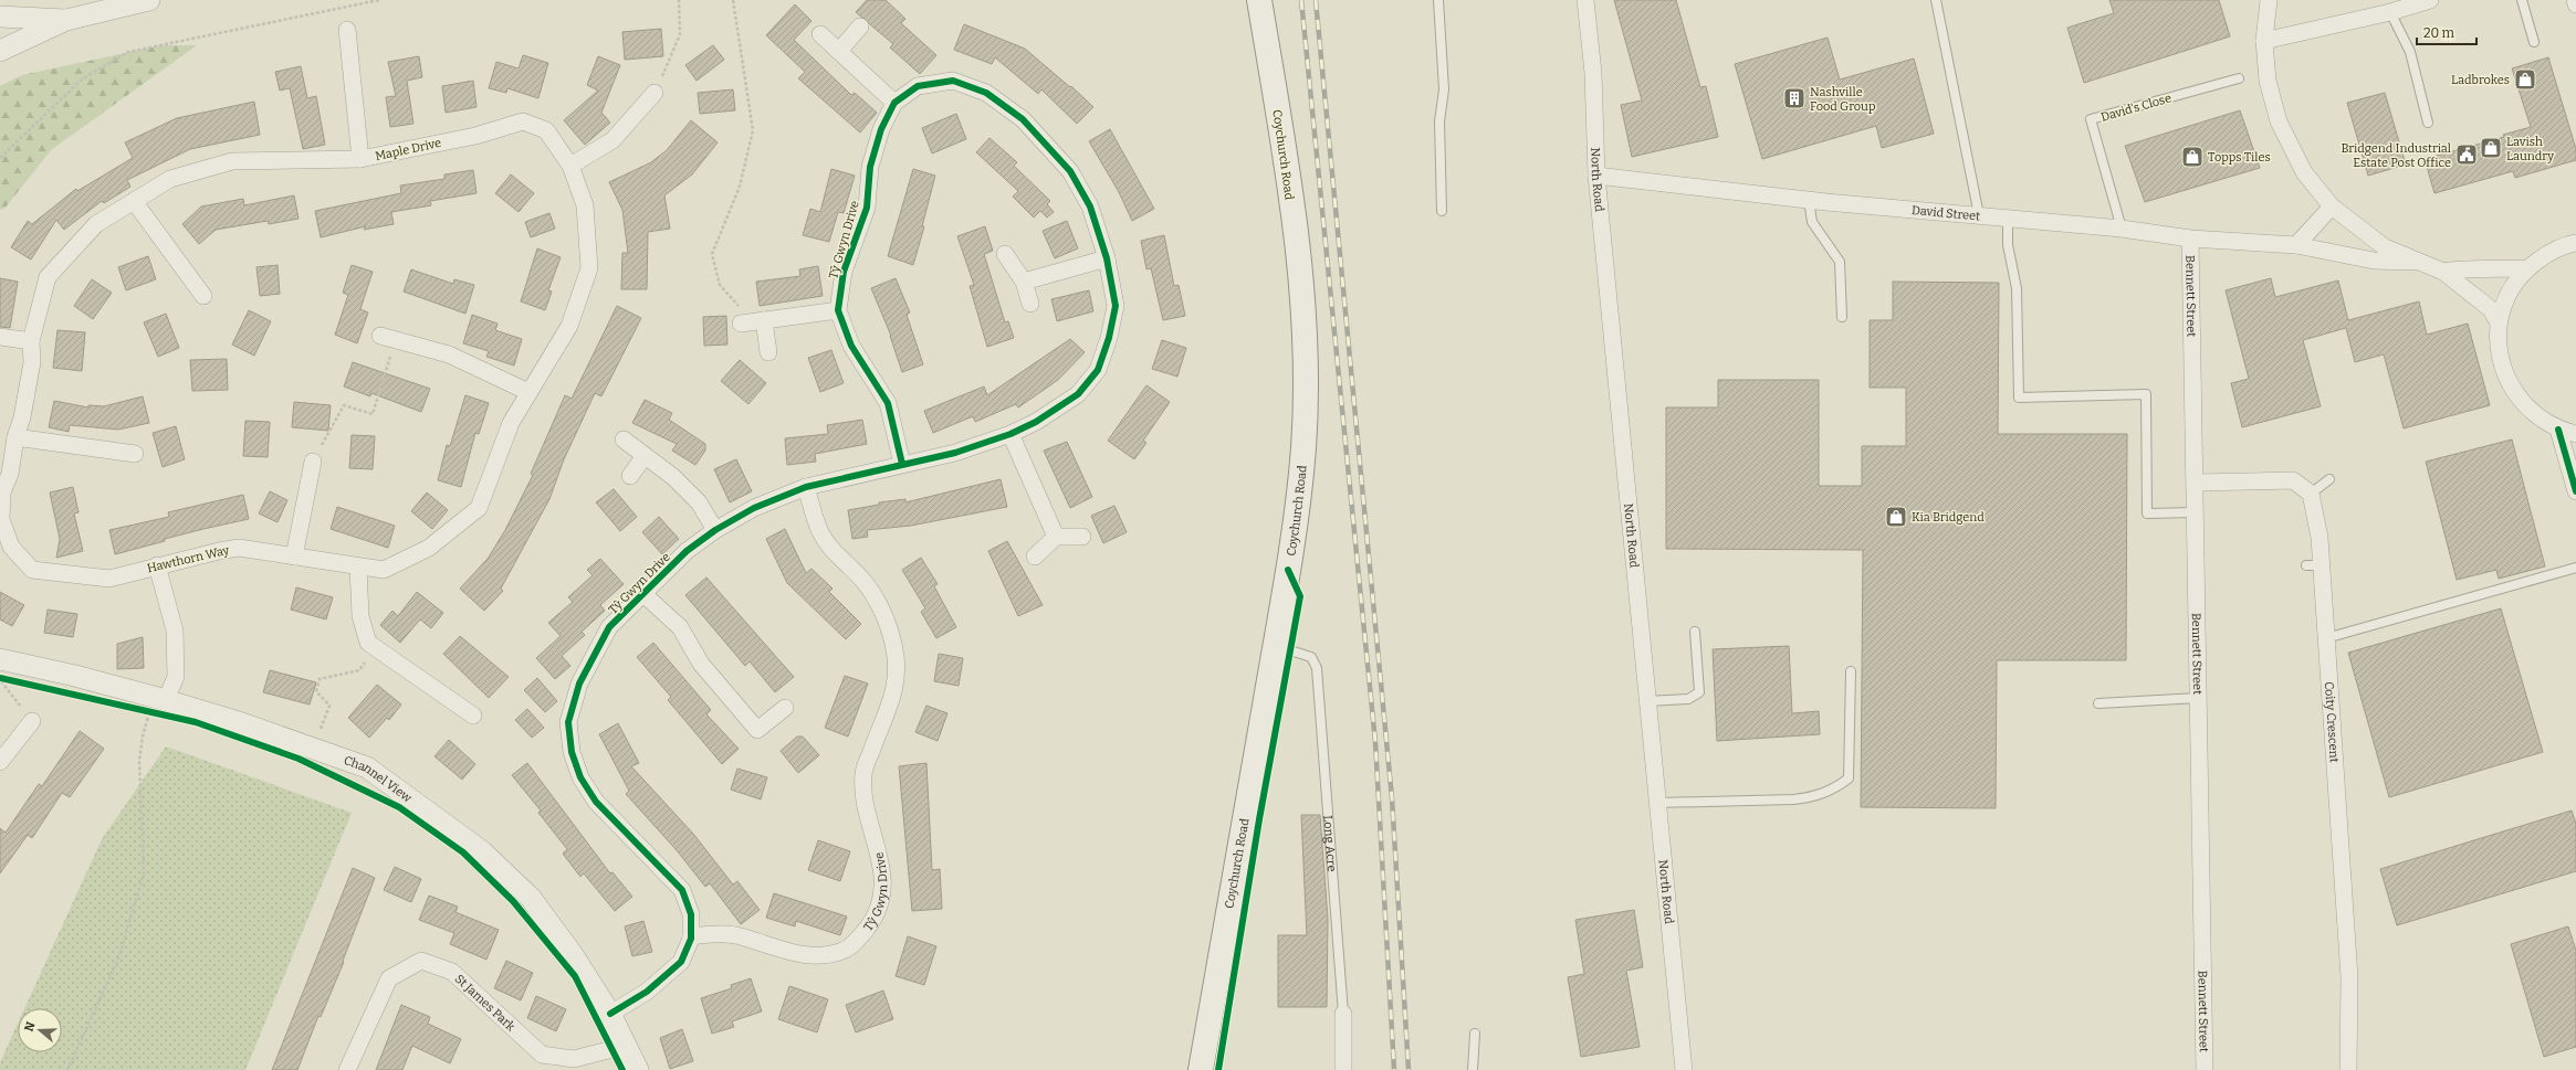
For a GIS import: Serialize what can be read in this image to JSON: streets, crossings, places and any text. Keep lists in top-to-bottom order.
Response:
{
  "streets": {
    "main road": ["Coychurch Road"],
    "street": [
      "Maple Drive",
      "North Road",
      "David Street",
      "Tŷ Gwyn Drive",
      "Bennett Street",
      "Hawthorn Way",
      "Coity Crescent",
      "Channel View",
      "Long Acre",
      "St James Park"
    ],
    "lane": ["David's Close"]
  },
  "crossings": [
    ["David's Close", "David Street"],
    ["Maple Drive", "Hawthorn Way"],
    ["Coychurch Road", "Long Acre"],
    ["North Road", "David Street"],
    ["David Street", "Bennett Street"],
    ["Tŷ Gwyn Drive", "Channel View"],
    ["Channel View", "St James Park"]
  ],
  "places": {
    "shop": [
      "Ladbrokes",
      "Lavish Laundry",
      "Topps Tiles",
      "Kia Bridgend"
    ],
    "building": ["Nashville Food Group"],
    "public building": ["Bridgend Industrial Estate Post Office"]
  },
  "scale_bar": "20 m",
  "north": "left"
}
